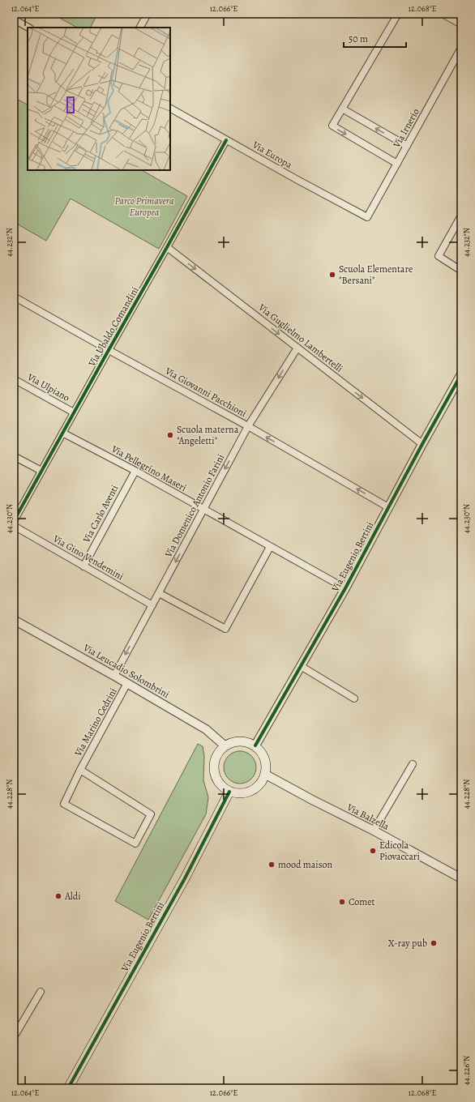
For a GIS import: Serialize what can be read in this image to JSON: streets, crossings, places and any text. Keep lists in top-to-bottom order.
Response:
{
  "streets": {
    "main road": ["Via Eugenio Bertini"],
    "street": [
      "Via Irnerio",
      "Via Europa",
      "Via Ubaldo Comandini",
      "Via Guglielmo Lambertelli",
      "Via Ulpiano",
      "Via Giovanni Pacchioni",
      "Via Pellegrino Maseri",
      "Via Domenico Antonio Farini",
      "Via Carlo Aventi",
      "Via Gino Vendemini",
      "Via Leucadio Solombrini",
      "Via Marino Cedrini",
      "Via Balzella"
    ]
  },
  "crossings": [
    ["Via Irnerio", "Via Europa"],
    ["Via Europa", "Via Ubaldo Comandini"],
    ["Via Ubaldo Comandini", "Via Guglielmo Lambertelli"],
    ["Via Ubaldo Comandini", "Via Ulpiano"],
    ["Via Ubaldo Comandini", "Via Giovanni Pacchioni"],
    ["Via Ubaldo Comandini", "Via Pellegrino Maseri"],
    ["Via Guglielmo Lambertelli", "Via Domenico Antonio Farini"],
    ["Via Guglielmo Lambertelli", "Via Eugenio Bertini"],
    ["Via Giovanni Pacchioni", "Via Domenico Antonio Farini"],
    ["Via Giovanni Pacchioni", "Via Eugenio Bertini"],
    ["Via Pellegrino Maseri", "Via Domenico Antonio Farini"],
    ["Via Pellegrino Maseri", "Via Carlo Aventi"],
    ["Via Pellegrino Maseri", "Via Eugenio Bertini"],
    ["Via Domenico Antonio Farini", "Via Gino Vendemini"],
    ["Via Domenico Antonio Farini", "Via Leucadio Solombrini"],
    ["Via Carlo Aventi", "Via Gino Vendemini"],
    ["Via Eugenio Bertini", "Via Leucadio Solombrini"],
    ["Via Eugenio Bertini", "Via Balzella"],
    ["Via Leucadio Solombrini", "Via Marino Cedrini"],
    ["Via Leucadio Solombrini", "Via Balzella"]
  ],
  "one_way": ["Via Guglielmo Lambertelli", "Via Giovanni Pacchioni", "Via Domenico Antonio Farini"],
  "parks": ["Parco Primavera Europea"],
  "places": [
    "Scuola Elementare \"Bersani\"",
    "Scuola materna \"Angeletti\"",
    "Edicola Piovaccari",
    "mood maison",
    "Aldi",
    "Comet",
    "X-ray pub"
  ],
  "scale_bar": "50 m",
  "coordinates": [
    "12.064°E",
    "12.066°E",
    "12.068°E",
    "44.232°N",
    "44.230°N",
    "44.228°N",
    "44.226°N"
  ]
}
